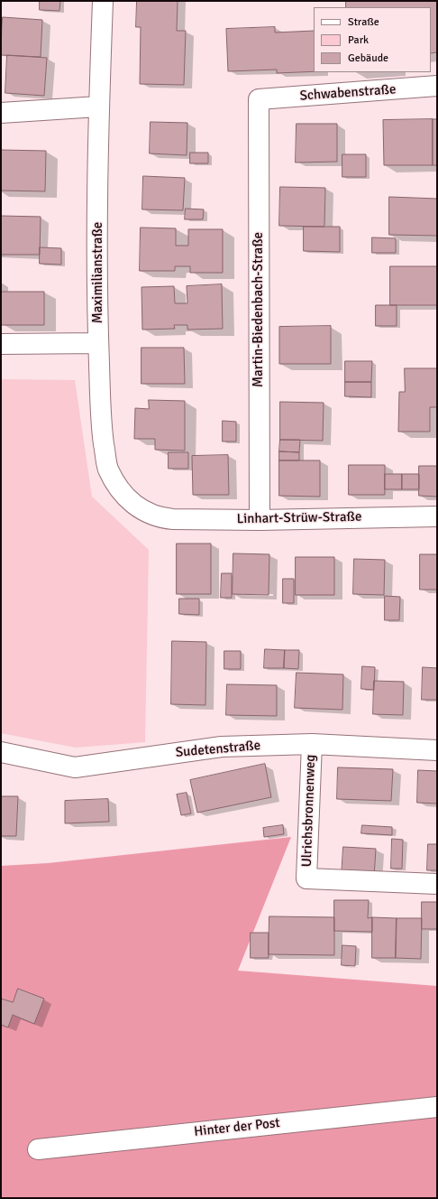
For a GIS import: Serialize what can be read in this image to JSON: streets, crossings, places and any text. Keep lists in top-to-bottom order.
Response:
{
  "streets": {
    "street": [
      "Schwabenstraße",
      "Maximilianstraße",
      "Martin-Biedenbach-Straße",
      "Linhart-Strüw-Straße",
      "Sudetenstraße",
      "Ulrichsbronnenweg",
      "Hinter der Post"
    ]
  },
  "crossings": [
    ["Schwabenstraße", "Martin-Biedenbach-Straße"],
    ["Maximilianstraße", "Linhart-Strüw-Straße"],
    ["Martin-Biedenbach-Straße", "Linhart-Strüw-Straße"],
    ["Sudetenstraße", "Ulrichsbronnenweg"]
  ],
  "legend": ["Straße", "Park", "Gebäude"]
}
